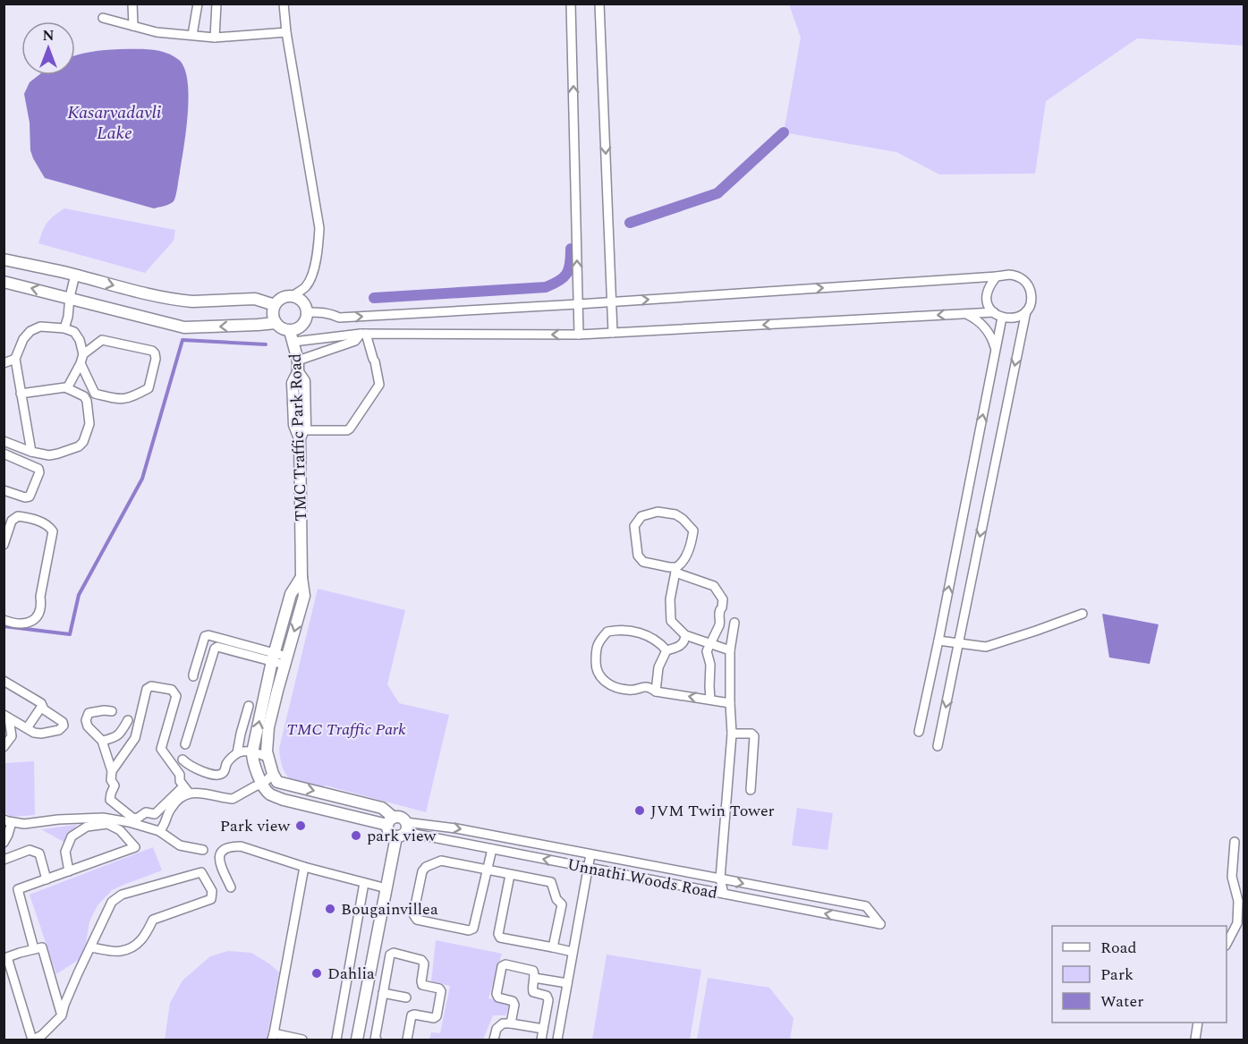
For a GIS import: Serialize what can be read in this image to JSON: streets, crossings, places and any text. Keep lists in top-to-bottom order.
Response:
{
  "streets": {
    "street": ["TMC Traffic Park Road", "Unnathi Woods Road"]
  },
  "water": ["Kasarvadavli Lake"],
  "parks": ["TMC Traffic Park"],
  "places": [
    "JVM Twin Tower",
    "Park view",
    "park view",
    "Bougainvillea",
    "Dahlia"
  ],
  "legend": ["Road", "Park", "Water"],
  "north": "top"
}
